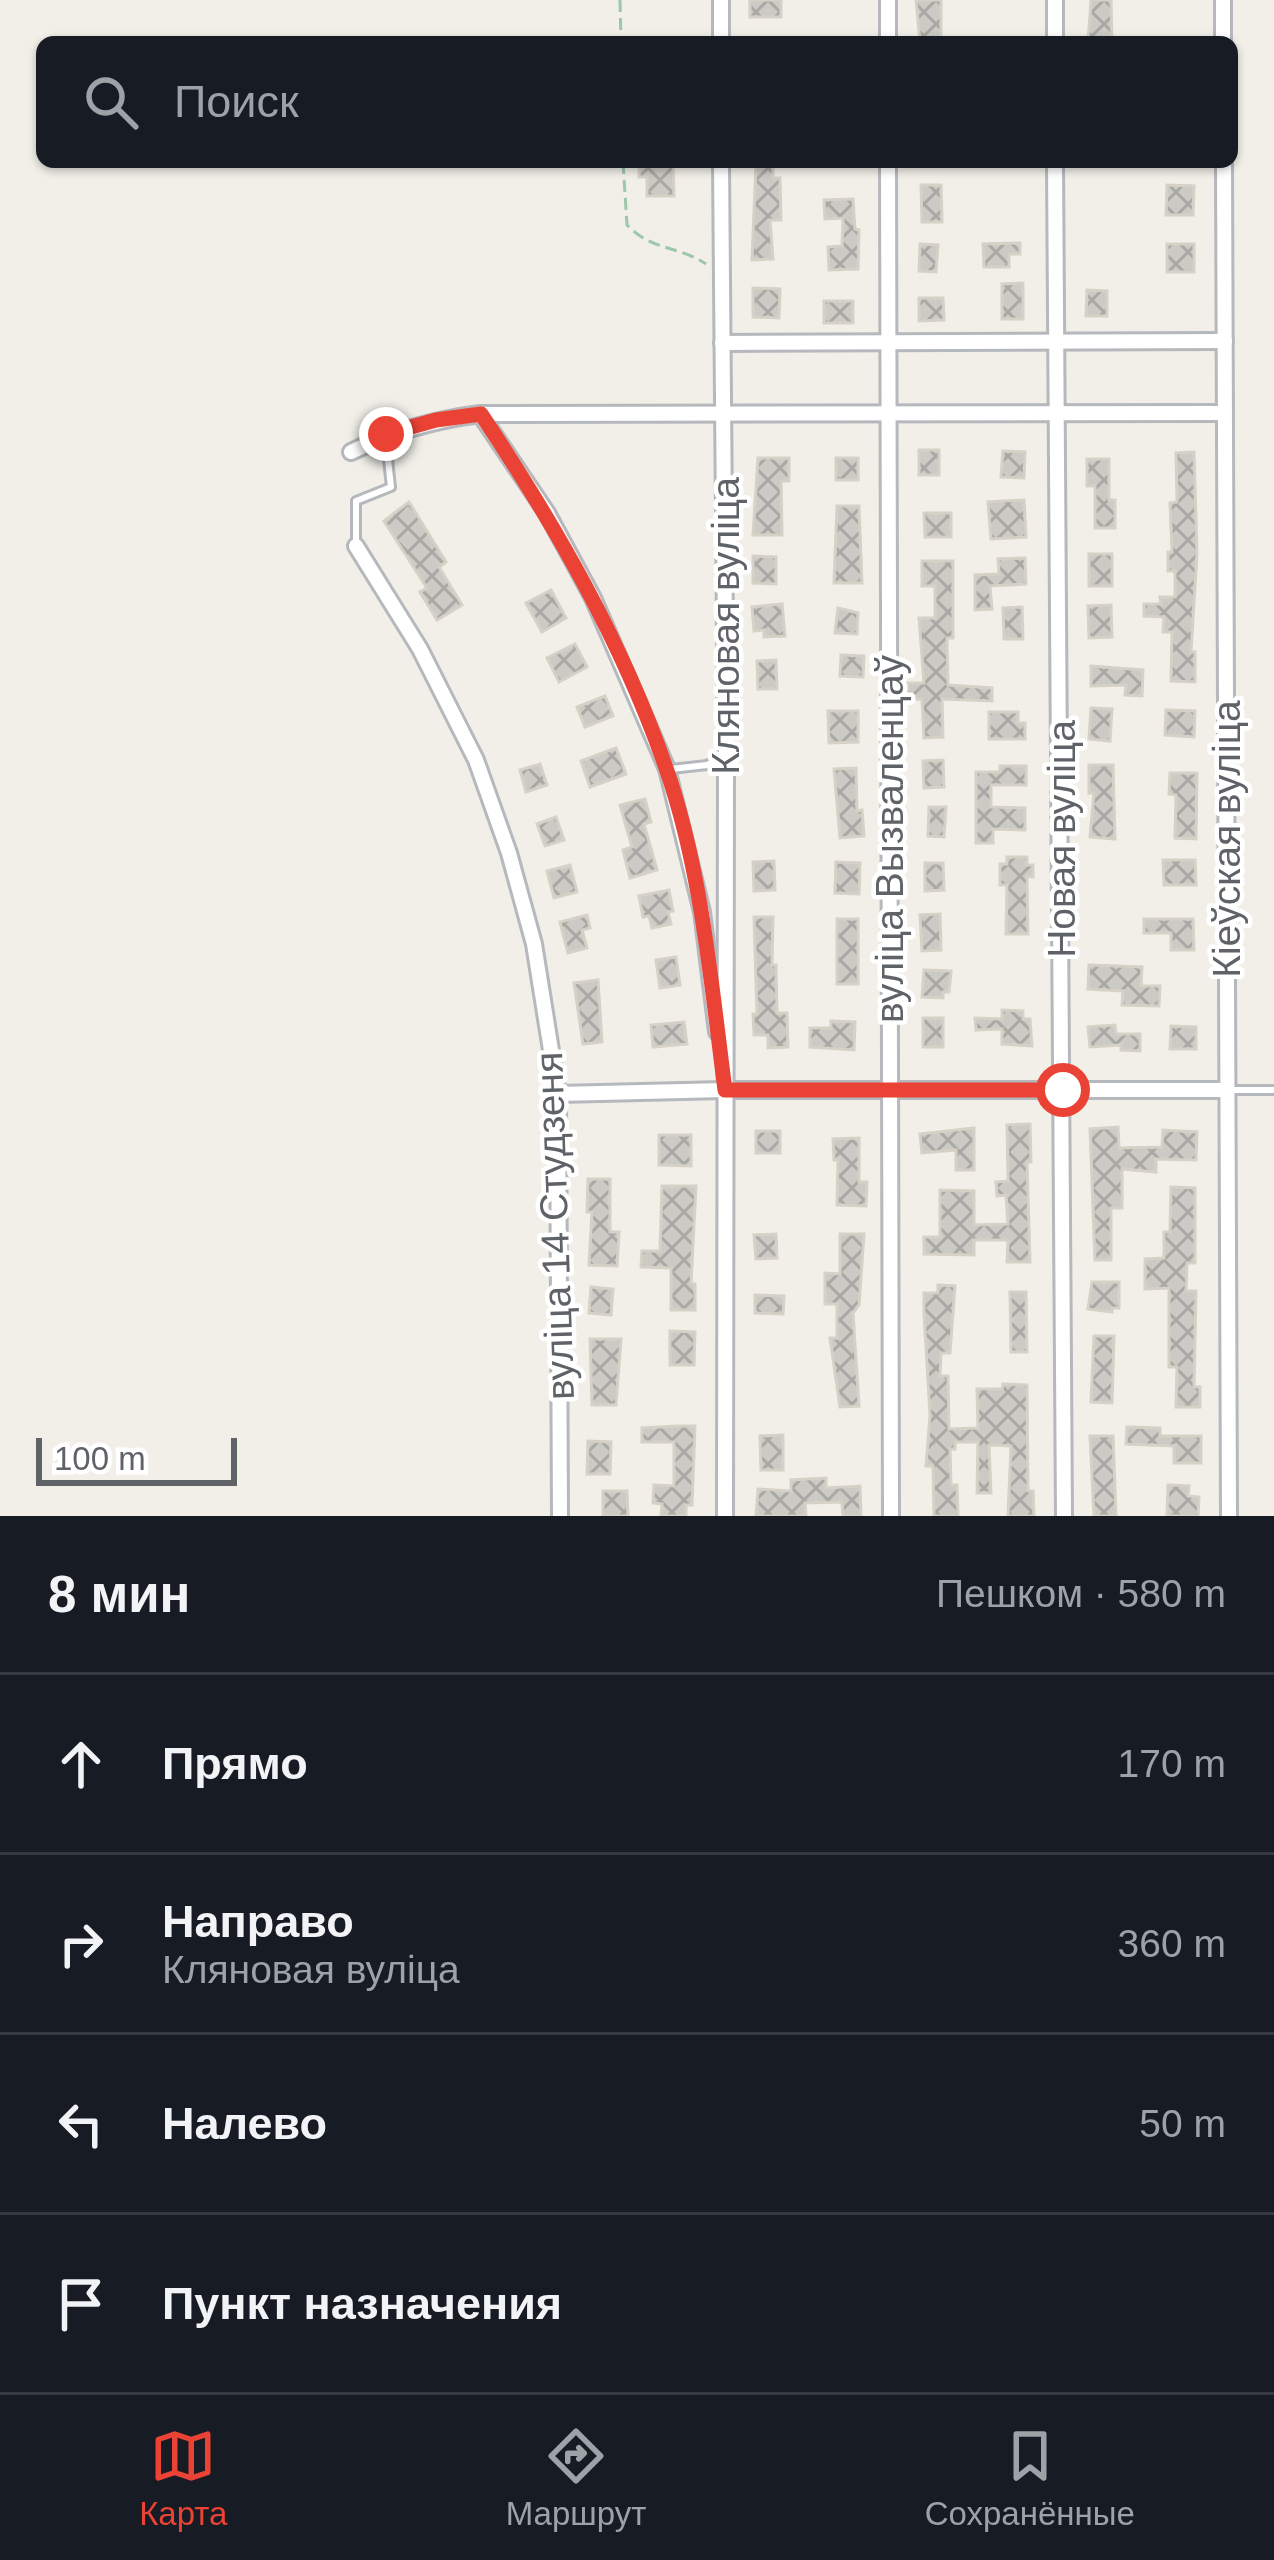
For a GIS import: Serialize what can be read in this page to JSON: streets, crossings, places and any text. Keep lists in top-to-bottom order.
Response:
{
  "streets": {
    "street": [
      "Кляновая вуліца",
      "вуліца Вызваленцаў",
      "Новая вуліца",
      "Кіеўская вуліца",
      "вуліца 14 Студзеня"
    ]
  },
  "scale_bar": "100 m",
  "page": {
    "search": "Поиск",
    "scale": "100 m",
    "heading": ["8 мин", "Пешком · 580 m"],
    "list": [
      ["Прямо", "170 m"],
      ["Направо", "Кляновая вуліца", "360 m"],
      ["Налево", "50 m"],
      "Пункт назначения"
    ],
    "nav": ["Карта", "Маршрут", "Сохранённые"]
  }
}
